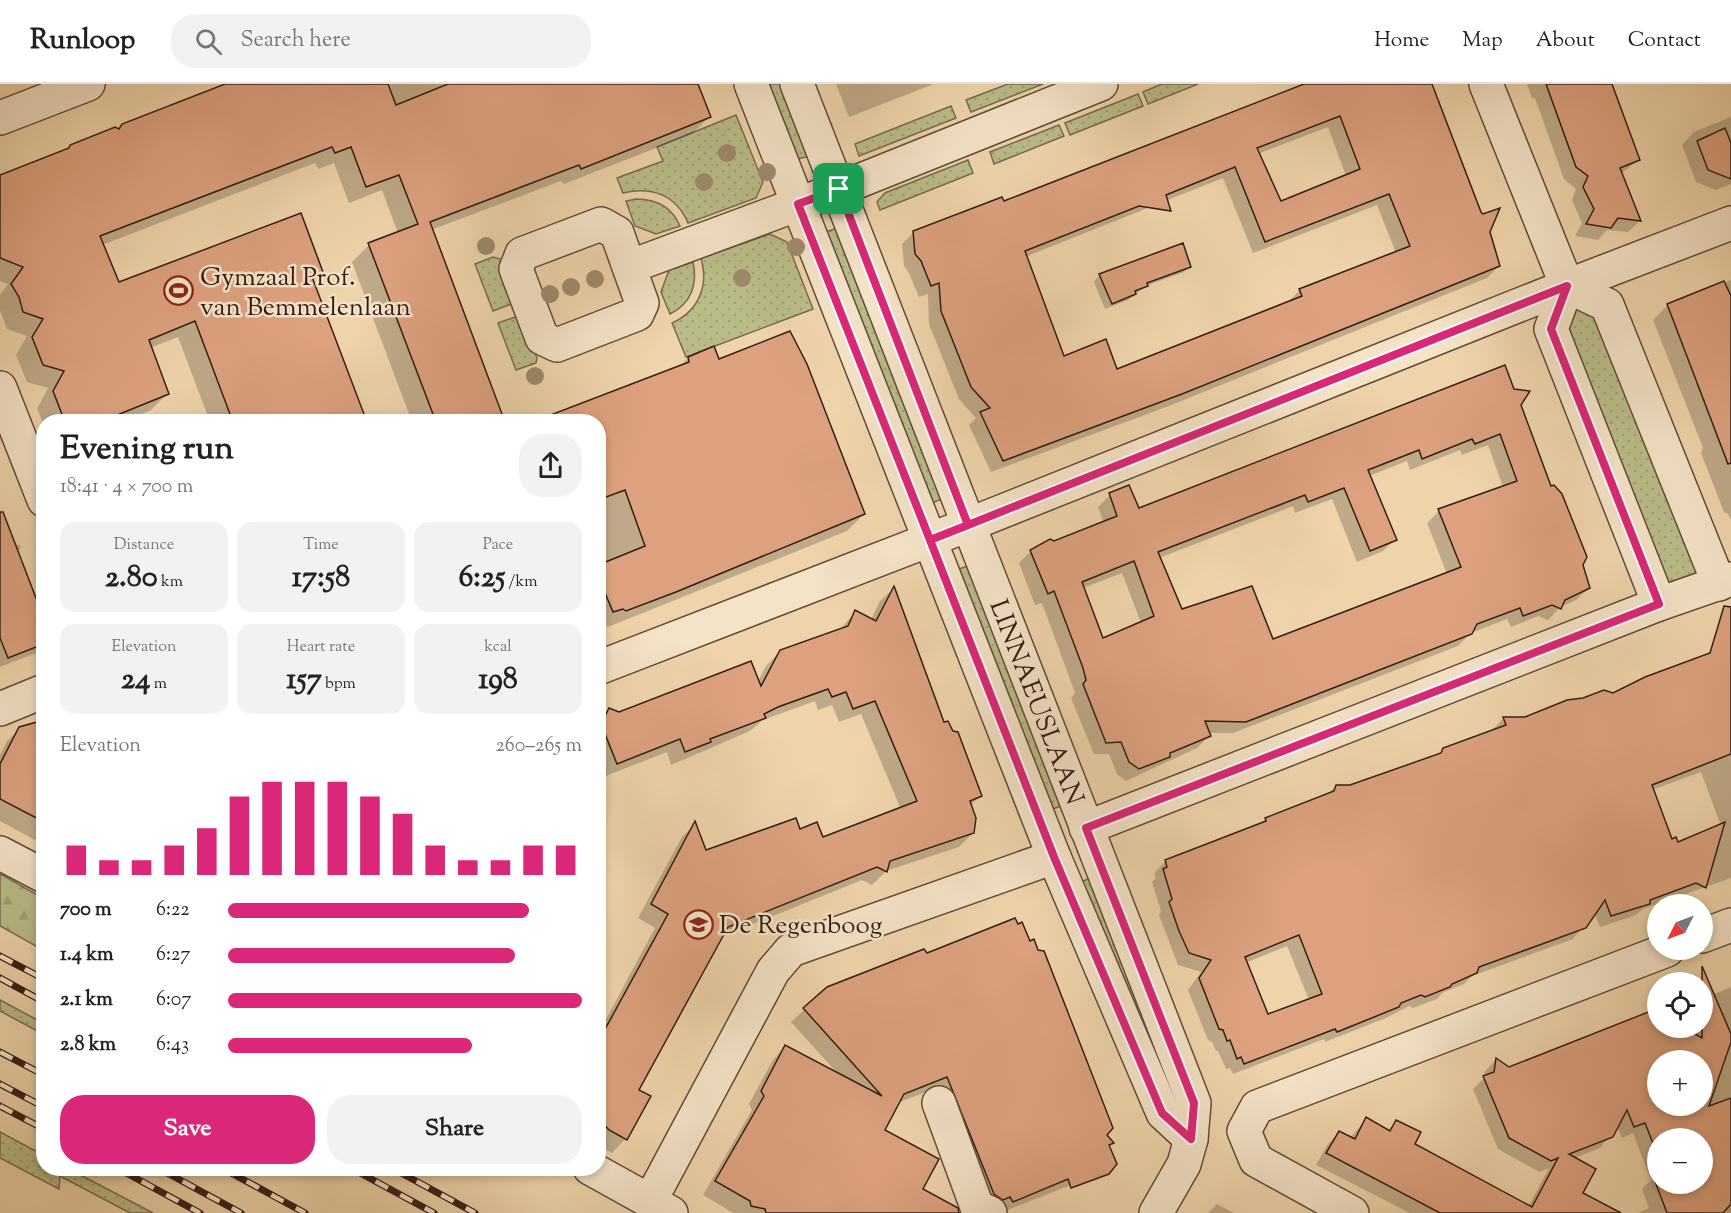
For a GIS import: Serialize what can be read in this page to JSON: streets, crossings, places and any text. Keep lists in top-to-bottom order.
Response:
{
  "streets": {
    "street": ["LINNAEUSLAAN"]
  },
  "places": {
    "sports": ["Gymzaal Prof. van Bemmelenlaan"],
    "school or university": ["De Regenboog"]
  },
  "north": "bottom left",
  "page": {
    "header": "Runloop",
    "search": "Search here",
    "nav": [
      "Home",
      "Map",
      "About",
      "Contact"
    ],
    "heading": ["Evening run", "18:41 · 4 × 700 m"],
    "stats": [
      ["Distance", "2.80 km"],
      ["Time", "17:58"],
      ["Pace", "6:25 /km"],
      ["Elevation", "24 m"],
      ["Heart rate", "157 bpm"],
      ["kcal", "198"]
    ],
    "chart": ["Elevation", "260–265 m"],
    "list": [
      {
        "name": "700 m",
        "note": "6:22"
      },
      {
        "name": "1.4 km",
        "note": "6:27"
      },
      {
        "name": "2.1 km",
        "note": "6:07"
      },
      {
        "name": "2.8 km",
        "note": "6:43"
      }
    ],
    "map_buttons": ["+", "−"],
    "buttons": ["Save", "Share"]
  }
}
